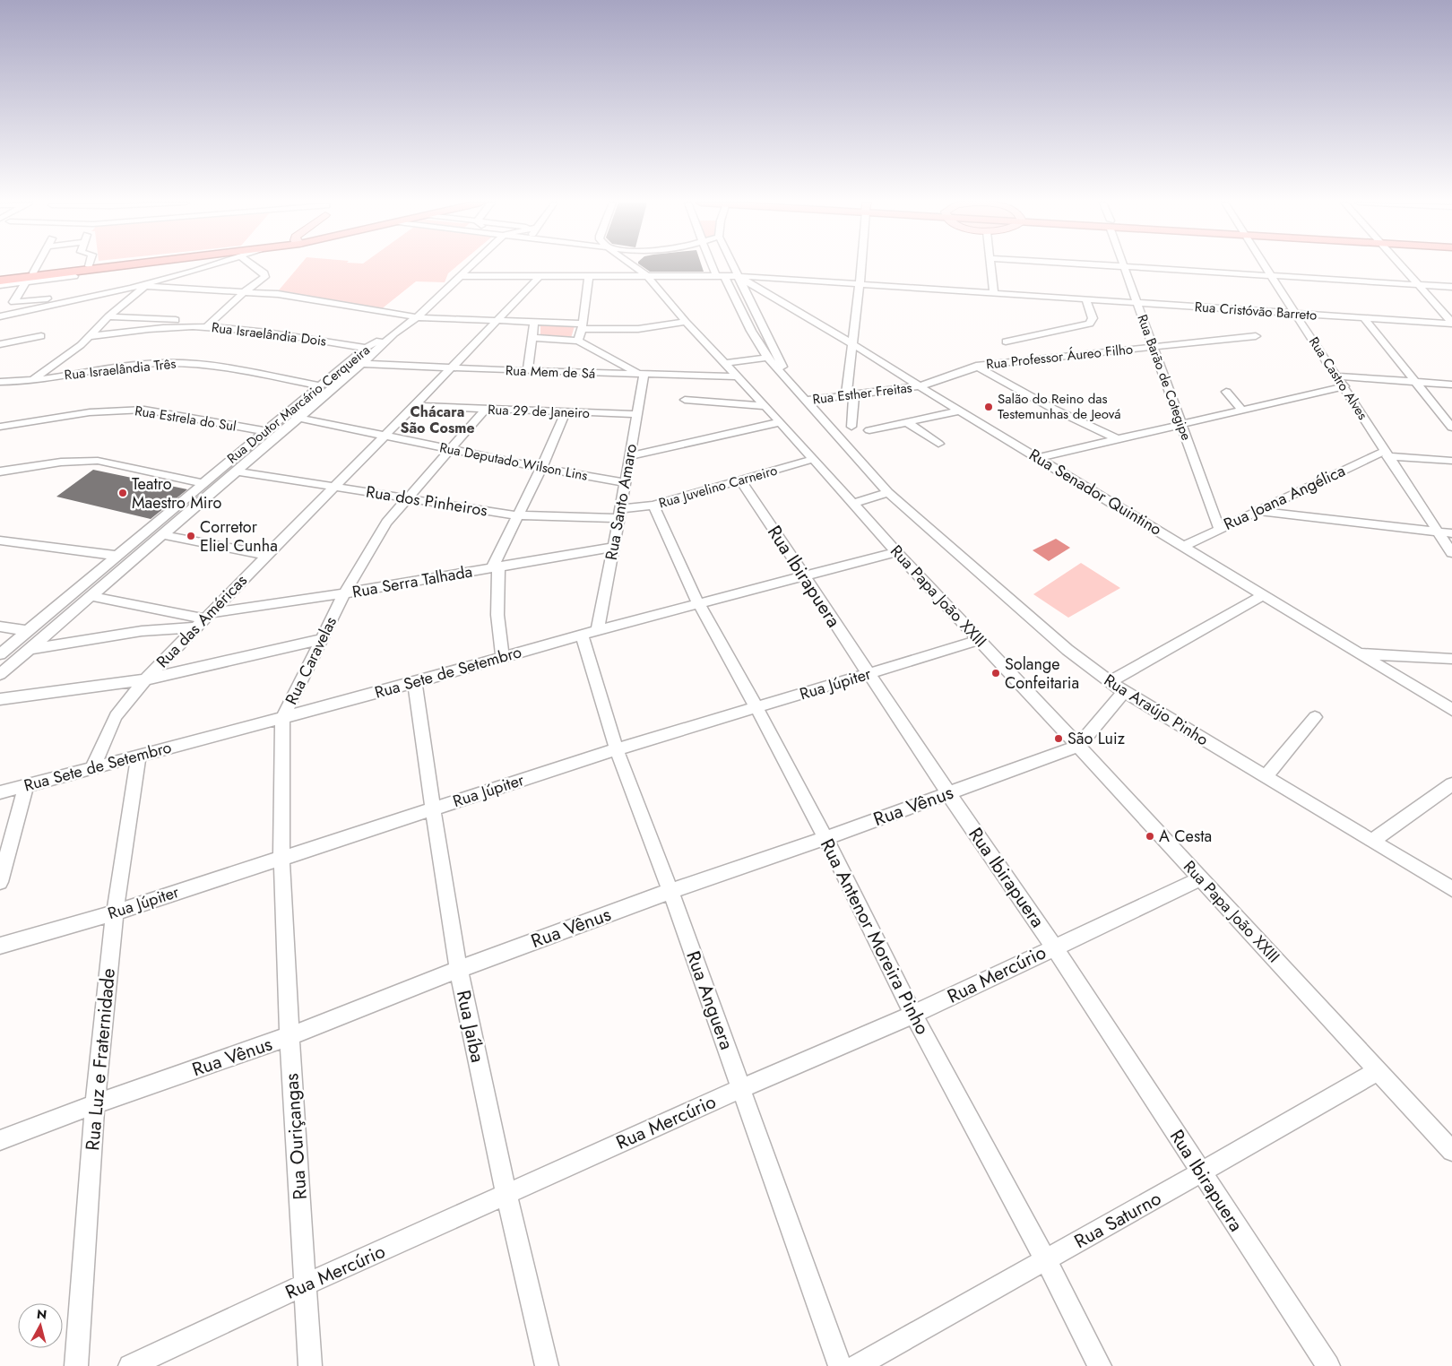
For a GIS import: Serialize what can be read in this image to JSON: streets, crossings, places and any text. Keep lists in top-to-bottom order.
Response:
{
  "streets": {
    "street": [
      "Rua Cristóvão Barreto",
      "Rua Israelândia Dois",
      "Rua Professor Áureo Filho",
      "Rua Israelândia Três",
      "Rua Mem de Sá",
      "Rua Barão de Cotegipe",
      "Rua Castro Alves",
      "Rua Esther Freitas",
      "Rua Doutor Marcário Cerqueira",
      "Rua 29 de Janeiro",
      "Rua Estrela do Sul",
      "Rua Deputado Wilson Lins",
      "Rua Juvelino Carneiro",
      "Rua Senador Quintino",
      "Rua Joana Angélica",
      "Rua dos Pinheiros",
      "Rua Santo Amaro",
      "Rua Ibirapuera",
      "Rua Serra Talhada",
      "Rua Papa João XXIII",
      "Rua das Américas",
      "Rua Caravelas",
      "Rua Sete de Setembro",
      "Rua Júpiter",
      "Rua Araújo Pinho",
      "Rua Vênus",
      "Rua Antenor Moreira Pinho",
      "Rua Mercúrio",
      "Rua Anguera",
      "Rua Jaíba",
      "Rua Luz e Fraternidade",
      "Rua Ouriçangas",
      "Rua Saturno"
    ]
  },
  "crossings": [
    ["Rua Cristóvão Barreto", "Rua Barão de Cotegipe"],
    ["Rua Cristóvão Barreto", "Rua Castro Alves"],
    ["Rua Cristóvão Barreto", "Rua Doutor Marcário Cerqueira"],
    ["Rua Cristóvão Barreto", "Rua Senador Quintino"],
    ["Rua Cristóvão Barreto", "Rua Papa João XXIII"],
    ["Rua Cristóvão Barreto", "Rua das Américas"],
    ["Rua Israelândia Dois", "Rua Doutor Marcário Cerqueira"],
    ["Rua Professor Áureo Filho", "Rua Barão de Cotegipe"],
    ["Rua Professor Áureo Filho", "Rua Esther Freitas"],
    ["Rua Professor Áureo Filho", "Rua Senador Quintino"],
    ["Rua Israelândia Três", "Rua Doutor Marcário Cerqueira"],
    ["Rua Mem de Sá", "Rua Doutor Marcário Cerqueira"],
    ["Rua Mem de Sá", "Rua Santo Amaro"],
    ["Rua Mem de Sá", "Rua Papa João XXIII"],
    ["Rua Mem de Sá", "Rua das Américas"],
    ["Rua Barão de Cotegipe", "Rua Joana Angélica"],
    ["Rua Castro Alves", "Rua Joana Angélica"],
    ["Rua Esther Freitas", "Rua Senador Quintino"],
    ["Rua Esther Freitas", "Rua Araújo Pinho"],
    ["Rua Doutor Marcário Cerqueira", "Rua Estrela do Sul"],
    ["Rua Doutor Marcário Cerqueira", "Rua Deputado Wilson Lins"],
    ["Rua Doutor Marcário Cerqueira", "Rua dos Pinheiros"],
    ["Rua Doutor Marcário Cerqueira", "Rua Serra Talhada"],
    ["Rua 29 de Janeiro", "Rua Santo Amaro"],
    ["Rua 29 de Janeiro", "Rua das Américas"],
    ["Rua 29 de Janeiro", "Rua Caravelas"],
    ["Rua Deputado Wilson Lins", "Rua Santo Amaro"],
    ["Rua Deputado Wilson Lins", "Rua das Américas"],
    ["Rua Deputado Wilson Lins", "Rua Caravelas"],
    ["Rua Juvelino Carneiro", "Rua dos Pinheiros"],
    ["Rua Juvelino Carneiro", "Rua Santo Amaro"],
    ["Rua Juvelino Carneiro", "Rua Ibirapuera"],
    ["Rua Juvelino Carneiro", "Rua Papa João XXIII"],
    ["Rua Juvelino Carneiro", "Rua Antenor Moreira Pinho"],
    ["Rua Senador Quintino", "Rua Joana Angélica"],
    ["Rua dos Pinheiros", "Rua Santo Amaro"],
    ["Rua dos Pinheiros", "Rua das Américas"],
    ["Rua dos Pinheiros", "Rua Caravelas"],
    ["Rua Santo Amaro", "Rua Serra Talhada"],
    ["Rua Santo Amaro", "Rua Sete de Setembro"],
    ["Rua Santo Amaro", "Rua Anguera"],
    ["Rua Ibirapuera", "Rua Sete de Setembro"],
    ["Rua Ibirapuera", "Rua Júpiter"],
    ["Rua Ibirapuera", "Rua Vênus"],
    ["Rua Ibirapuera", "Rua Mercúrio"],
    ["Rua Ibirapuera", "Rua Saturno"],
    ["Rua Serra Talhada", "Rua das Américas"],
    ["Rua Serra Talhada", "Rua Caravelas"],
    ["Rua Papa João XXIII", "Rua Sete de Setembro"],
    ["Rua Papa João XXIII", "Rua Júpiter"],
    ["Rua Papa João XXIII", "Rua Vênus"],
    ["Rua Papa João XXIII", "Rua Mercúrio"],
    ["Rua Papa João XXIII", "Rua Saturno"],
    ["Rua das Américas", "Rua Sete de Setembro"],
    ["Rua Caravelas", "Rua Sete de Setembro"],
    ["Rua Caravelas", "Rua Ouriçangas"],
    ["Rua Sete de Setembro", "Rua Antenor Moreira Pinho"],
    ["Rua Sete de Setembro", "Rua Anguera"],
    ["Rua Sete de Setembro", "Rua Jaíba"],
    ["Rua Sete de Setembro", "Rua Luz e Fraternidade"],
    ["Rua Sete de Setembro", "Rua Ouriçangas"],
    ["Rua Júpiter", "Rua Antenor Moreira Pinho"],
    ["Rua Júpiter", "Rua Anguera"],
    ["Rua Júpiter", "Rua Jaíba"],
    ["Rua Júpiter", "Rua Luz e Fraternidade"],
    ["Rua Júpiter", "Rua Ouriçangas"],
    ["Rua Araújo Pinho", "Rua Vênus"],
    ["Rua Vênus", "Rua Antenor Moreira Pinho"],
    ["Rua Vênus", "Rua Anguera"],
    ["Rua Vênus", "Rua Jaíba"],
    ["Rua Vênus", "Rua Luz e Fraternidade"],
    ["Rua Vênus", "Rua Ouriçangas"],
    ["Rua Antenor Moreira Pinho", "Rua Mercúrio"],
    ["Rua Antenor Moreira Pinho", "Rua Saturno"],
    ["Rua Mercúrio", "Rua Anguera"],
    ["Rua Mercúrio", "Rua Jaíba"],
    ["Rua Mercúrio", "Rua Ouriçangas"]
  ],
  "districts": ["Chácara São Cosme"],
  "places": [
    "Salão do Reino das Testemunhas de Jeová",
    "Teatro Maestro Miro",
    "Corretor Eliel Cunha",
    "Solange Confeitaria",
    "São Luiz",
    "A Cesta"
  ],
  "north": "top"
}
